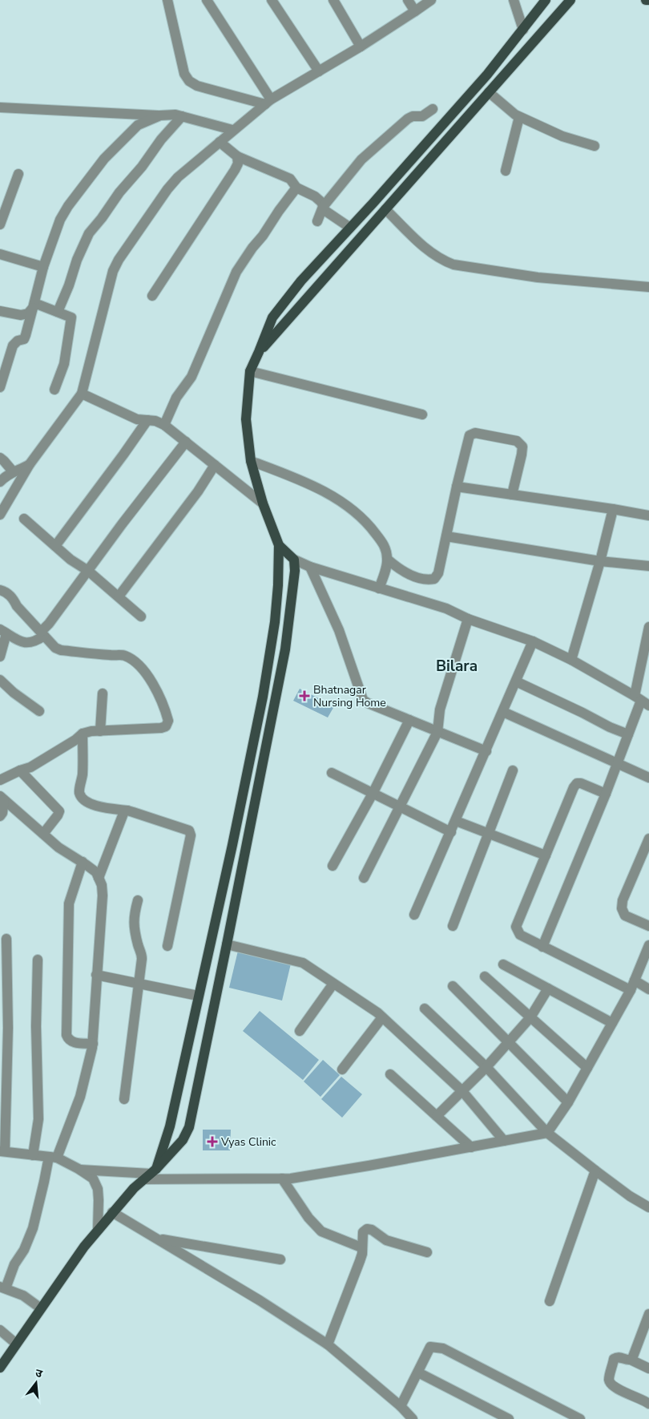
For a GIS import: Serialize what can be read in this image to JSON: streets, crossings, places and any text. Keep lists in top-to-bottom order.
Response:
{
  "districts": ["Bilara"],
  "places": {
    "health": ["Bhatnagar Nursing Home", "Vyas Clinic"]
  },
  "north": "top"
}
